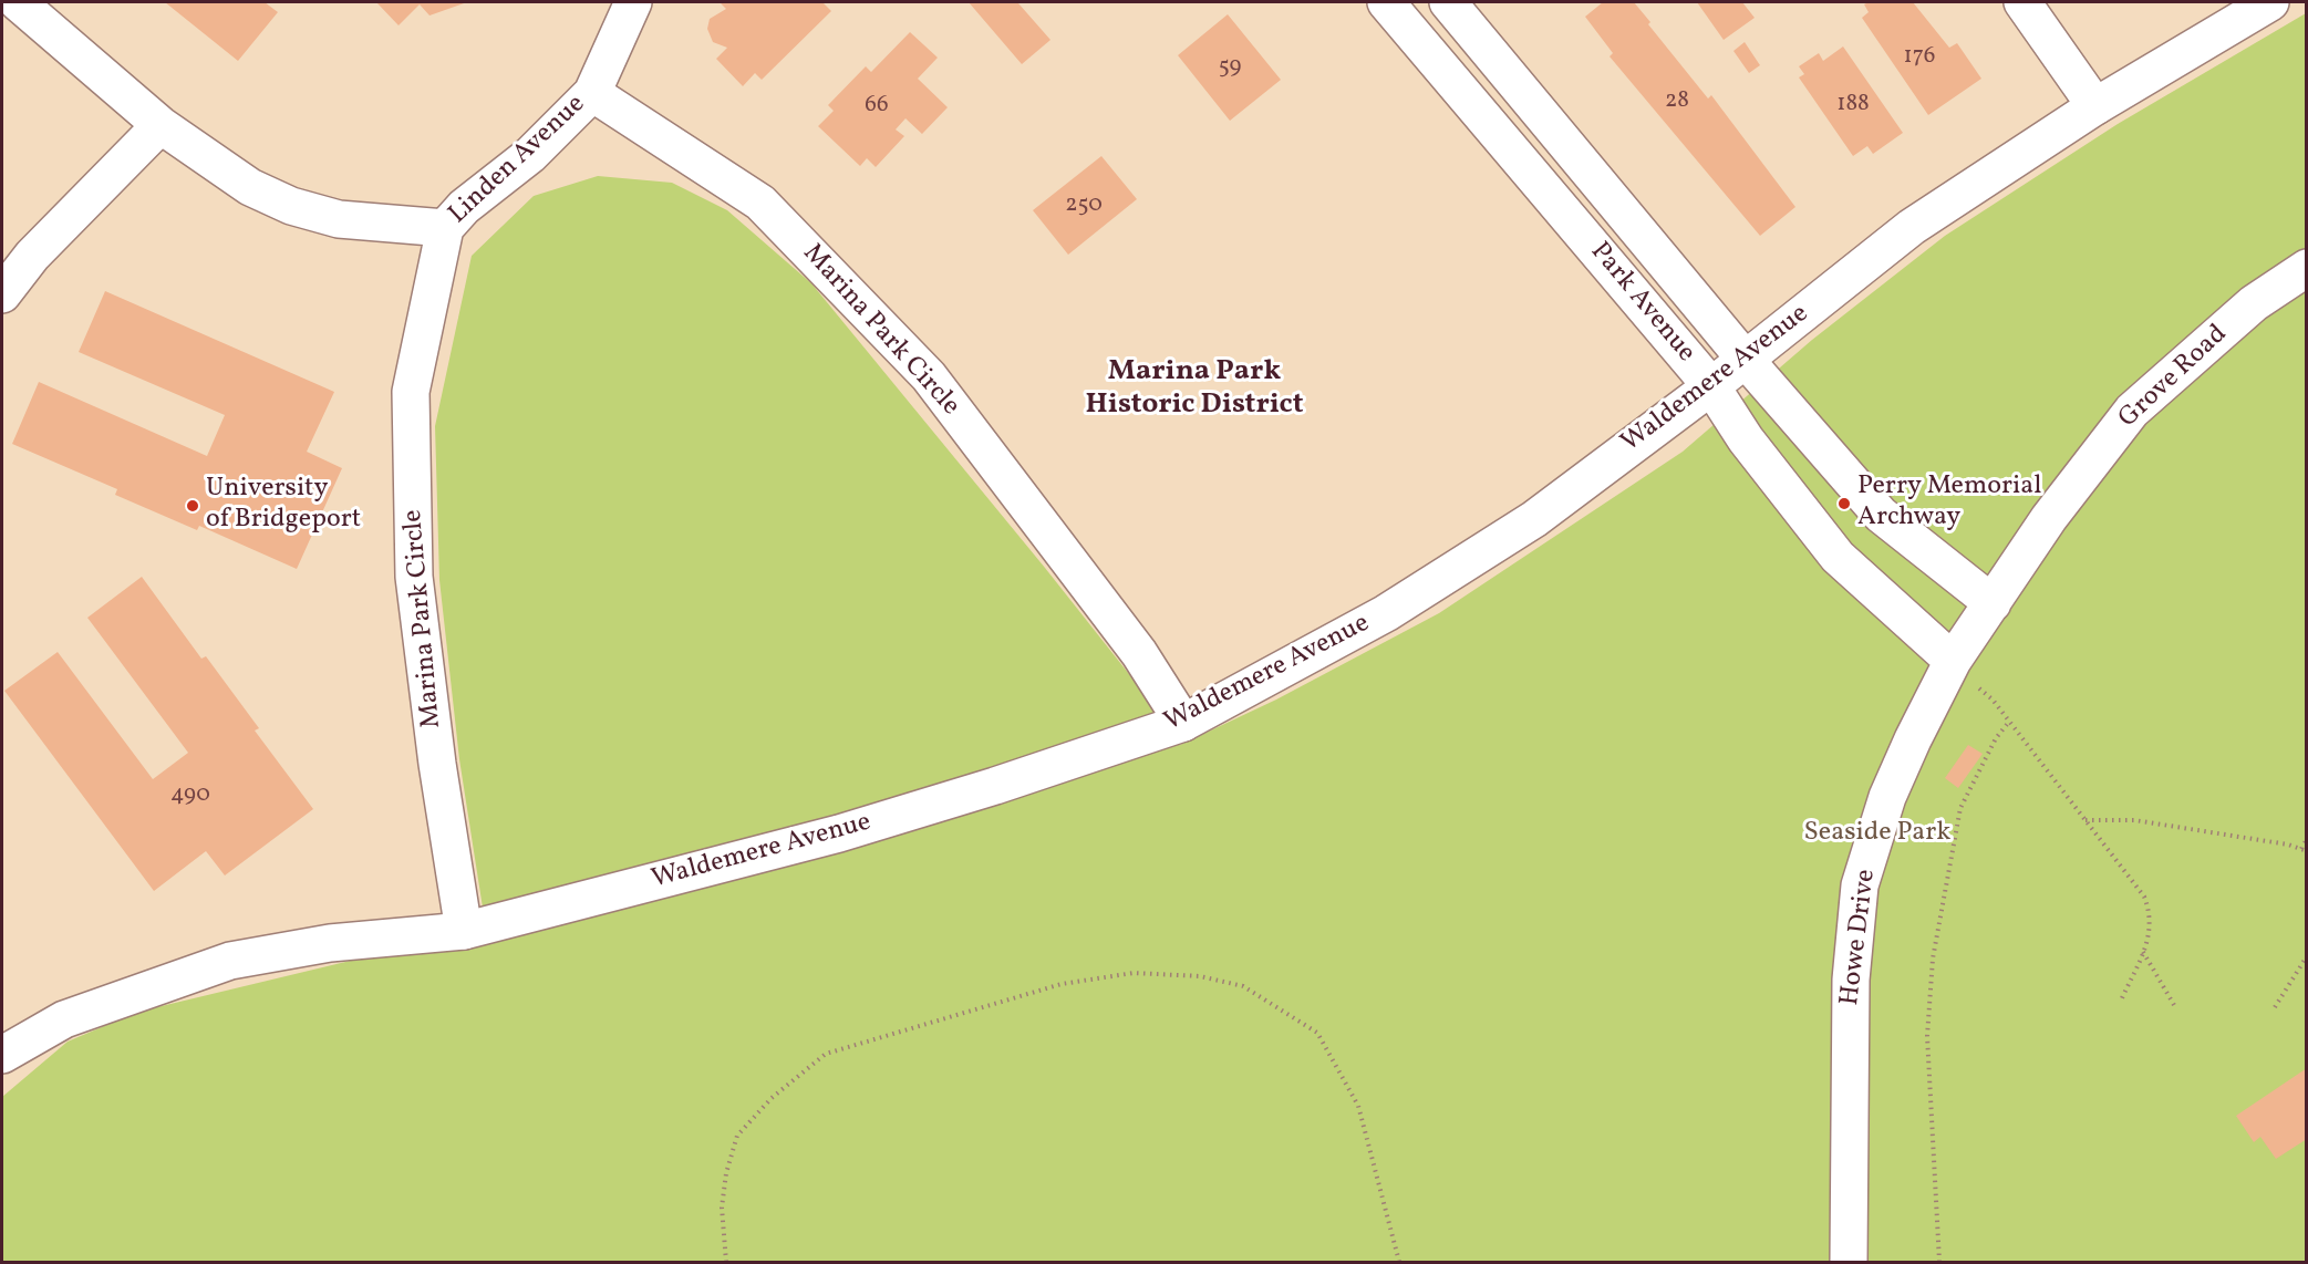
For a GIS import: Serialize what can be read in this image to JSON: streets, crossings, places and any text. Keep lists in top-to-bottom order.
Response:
{
  "streets": {
    "street": [
      "Linden Avenue",
      "Park Avenue",
      "Marina Park Circle",
      "Grove Road",
      "Waldemere Avenue",
      "Howe Drive"
    ]
  },
  "crossings": [
    ["Linden Avenue", "Marina Park Circle"],
    ["Park Avenue", "Grove Road"],
    ["Park Avenue", "Waldemere Avenue"],
    ["Park Avenue", "Howe Drive"],
    ["Marina Park Circle", "Waldemere Avenue"],
    ["Grove Road", "Howe Drive"]
  ],
  "districts": ["Marina Park Historic District"],
  "parks": ["Seaside Park"],
  "places": ["Perry Memorial Archway", "University of Bridgeport"],
  "house_numbers": [
    "176",
    "59",
    "28",
    "188",
    "66",
    "250",
    "490"
  ]
}
